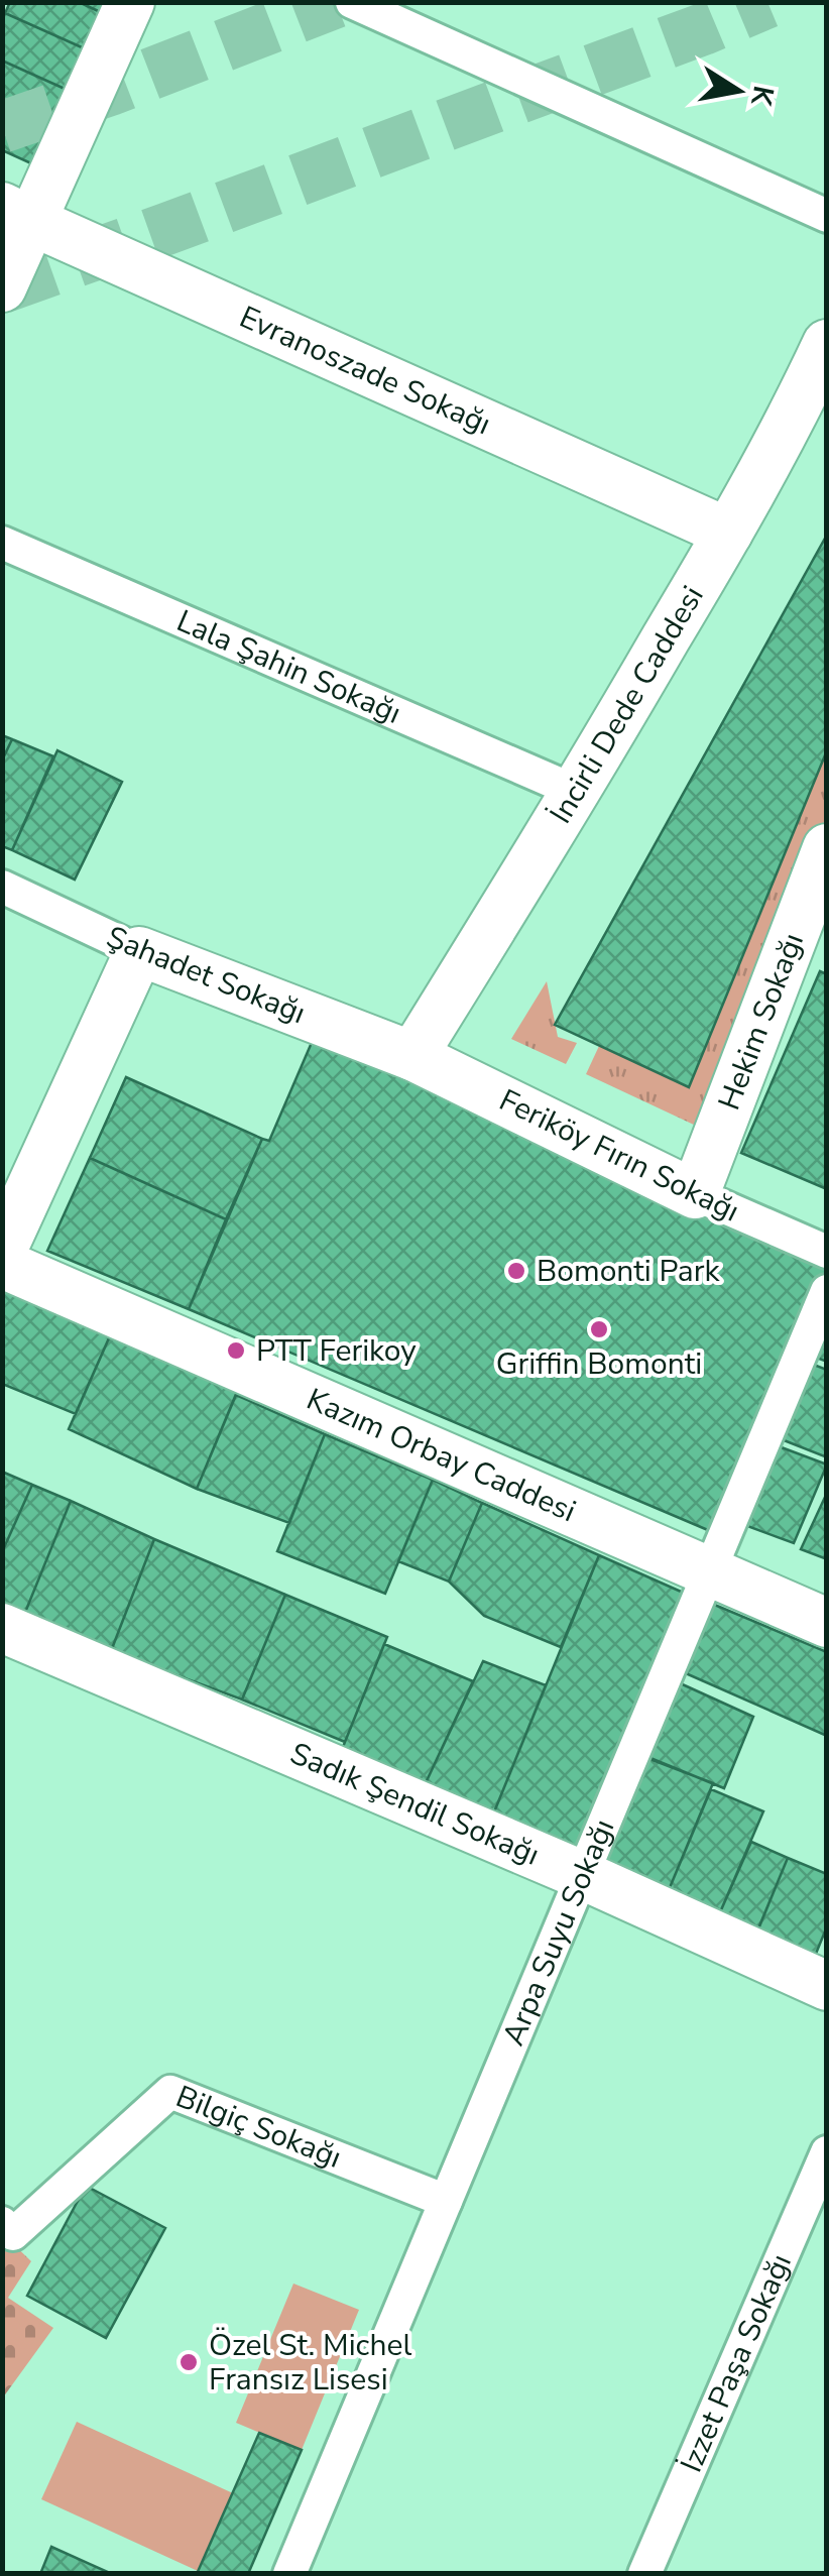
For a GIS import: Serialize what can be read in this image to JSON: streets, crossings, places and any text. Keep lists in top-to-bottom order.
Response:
{
  "streets": {
    "street": [
      "Evranoszade Sokağı",
      "Lala Şahin Sokağı",
      "İncirli Dede Caddesi",
      "Şahadet Sokağı",
      "Hekim Sokağı",
      "Feriköy Fırın Sokağı",
      "Kazım Orbay Caddesi",
      "Sadık Şendil Sokağı",
      "Arpa Suyu Sokağı",
      "Bilgiç Sokağı",
      "İzzet Paşa Sokağı"
    ]
  },
  "crossings": [
    ["Evranoszade Sokağı", "İncirli Dede Caddesi"],
    ["Lala Şahin Sokağı", "İncirli Dede Caddesi"],
    ["İncirli Dede Caddesi", "Şahadet Sokağı"],
    ["İncirli Dede Caddesi", "Feriköy Fırın Sokağı"],
    ["Şahadet Sokağı", "Feriköy Fırın Sokağı"],
    ["Hekim Sokağı", "Feriköy Fırın Sokağı"],
    ["Kazım Orbay Caddesi", "Arpa Suyu Sokağı"],
    ["Sadık Şendil Sokağı", "Arpa Suyu Sokağı"],
    ["Arpa Suyu Sokağı", "Bilgiç Sokağı"]
  ],
  "places": [
    "Bomonti Park",
    "Griffin Bomonti",
    "PTT Ferikoy",
    "Özel St. Michel Fransız Lisesi"
  ],
  "north": "right"
}
